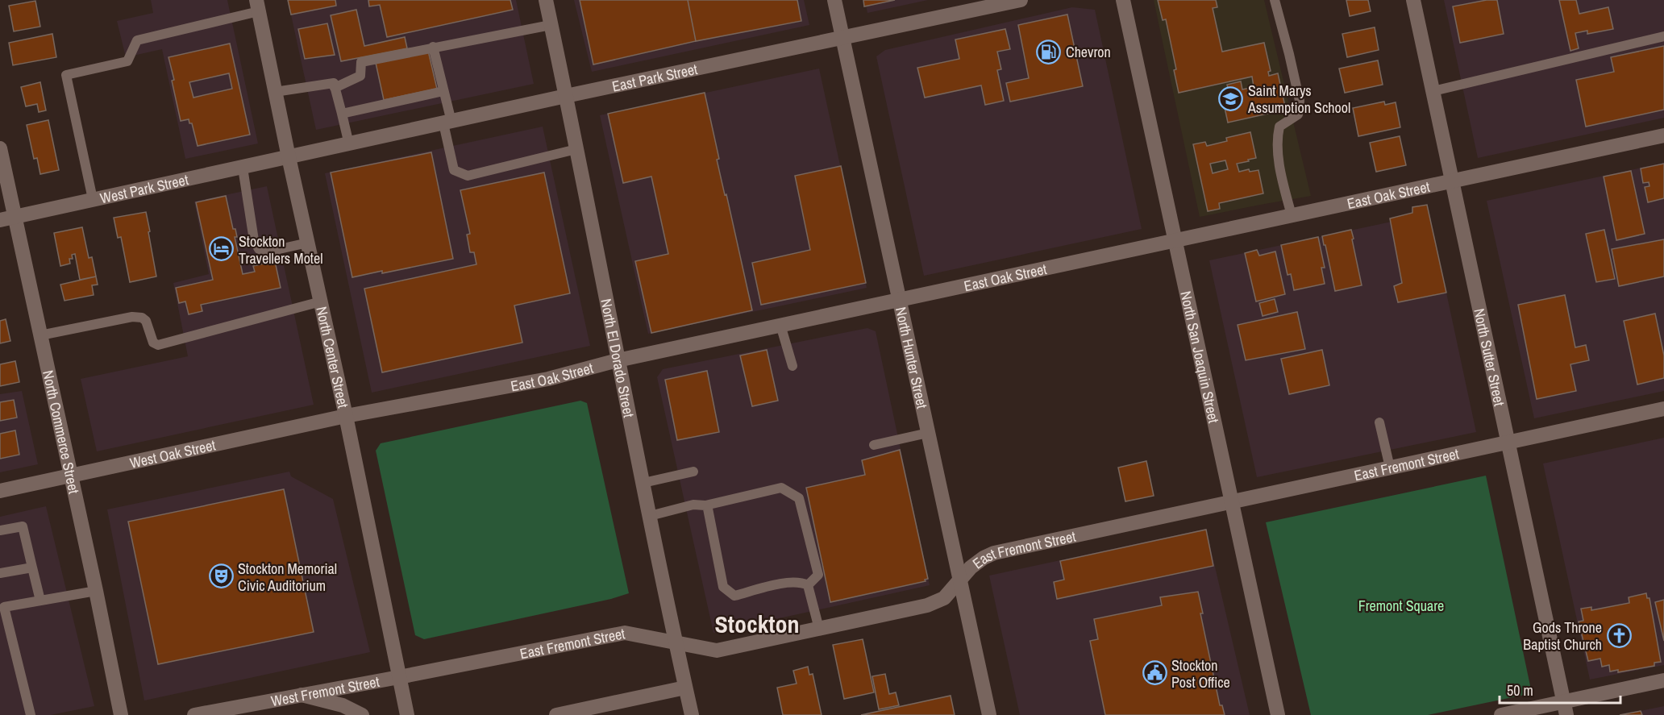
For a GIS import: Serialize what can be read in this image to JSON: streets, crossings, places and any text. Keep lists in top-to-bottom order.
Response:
{
  "streets": {
    "street": [
      "East Park Street",
      "West Park Street",
      "East Oak Street",
      "North Center Street",
      "North Hunter Street",
      "North San Joaquin Street",
      "North El Dorado Street",
      "North Sutter Street",
      "North Commerce Street",
      "West Oak Street",
      "East Fremont Street",
      "West Fremont Street"
    ]
  },
  "crossings": [
    ["East Park Street", "West Park Street"],
    ["East Park Street", "North Center Street"],
    ["East Park Street", "North Hunter Street"],
    ["East Park Street", "North El Dorado Street"],
    ["West Park Street", "North Center Street"],
    ["West Park Street", "North Commerce Street"],
    ["East Oak Street", "North Center Street"],
    ["East Oak Street", "North Hunter Street"],
    ["East Oak Street", "North San Joaquin Street"],
    ["East Oak Street", "North El Dorado Street"],
    ["East Oak Street", "North Sutter Street"],
    ["East Oak Street", "West Oak Street"],
    ["North Center Street", "West Oak Street"],
    ["North Center Street", "East Fremont Street"],
    ["North Center Street", "West Fremont Street"],
    ["North Hunter Street", "East Fremont Street"],
    ["North San Joaquin Street", "East Fremont Street"],
    ["North El Dorado Street", "East Fremont Street"],
    ["North Sutter Street", "East Fremont Street"],
    ["North Commerce Street", "West Oak Street"],
    ["East Fremont Street", "West Fremont Street"]
  ],
  "districts": ["Stockton"],
  "parks": ["Fremont Square"],
  "places": {
    "fuel station": ["Chevron"],
    "school or university": ["Saint Marys Assumption School"],
    "hotel": ["Stockton Travellers Motel"],
    "theatre": ["Stockton Memorial Civic Auditorium"],
    "church": ["Gods Throne Baptist Church"],
    "public building": ["Stockton Post Office"]
  },
  "scale_bar": "50 m"
}
